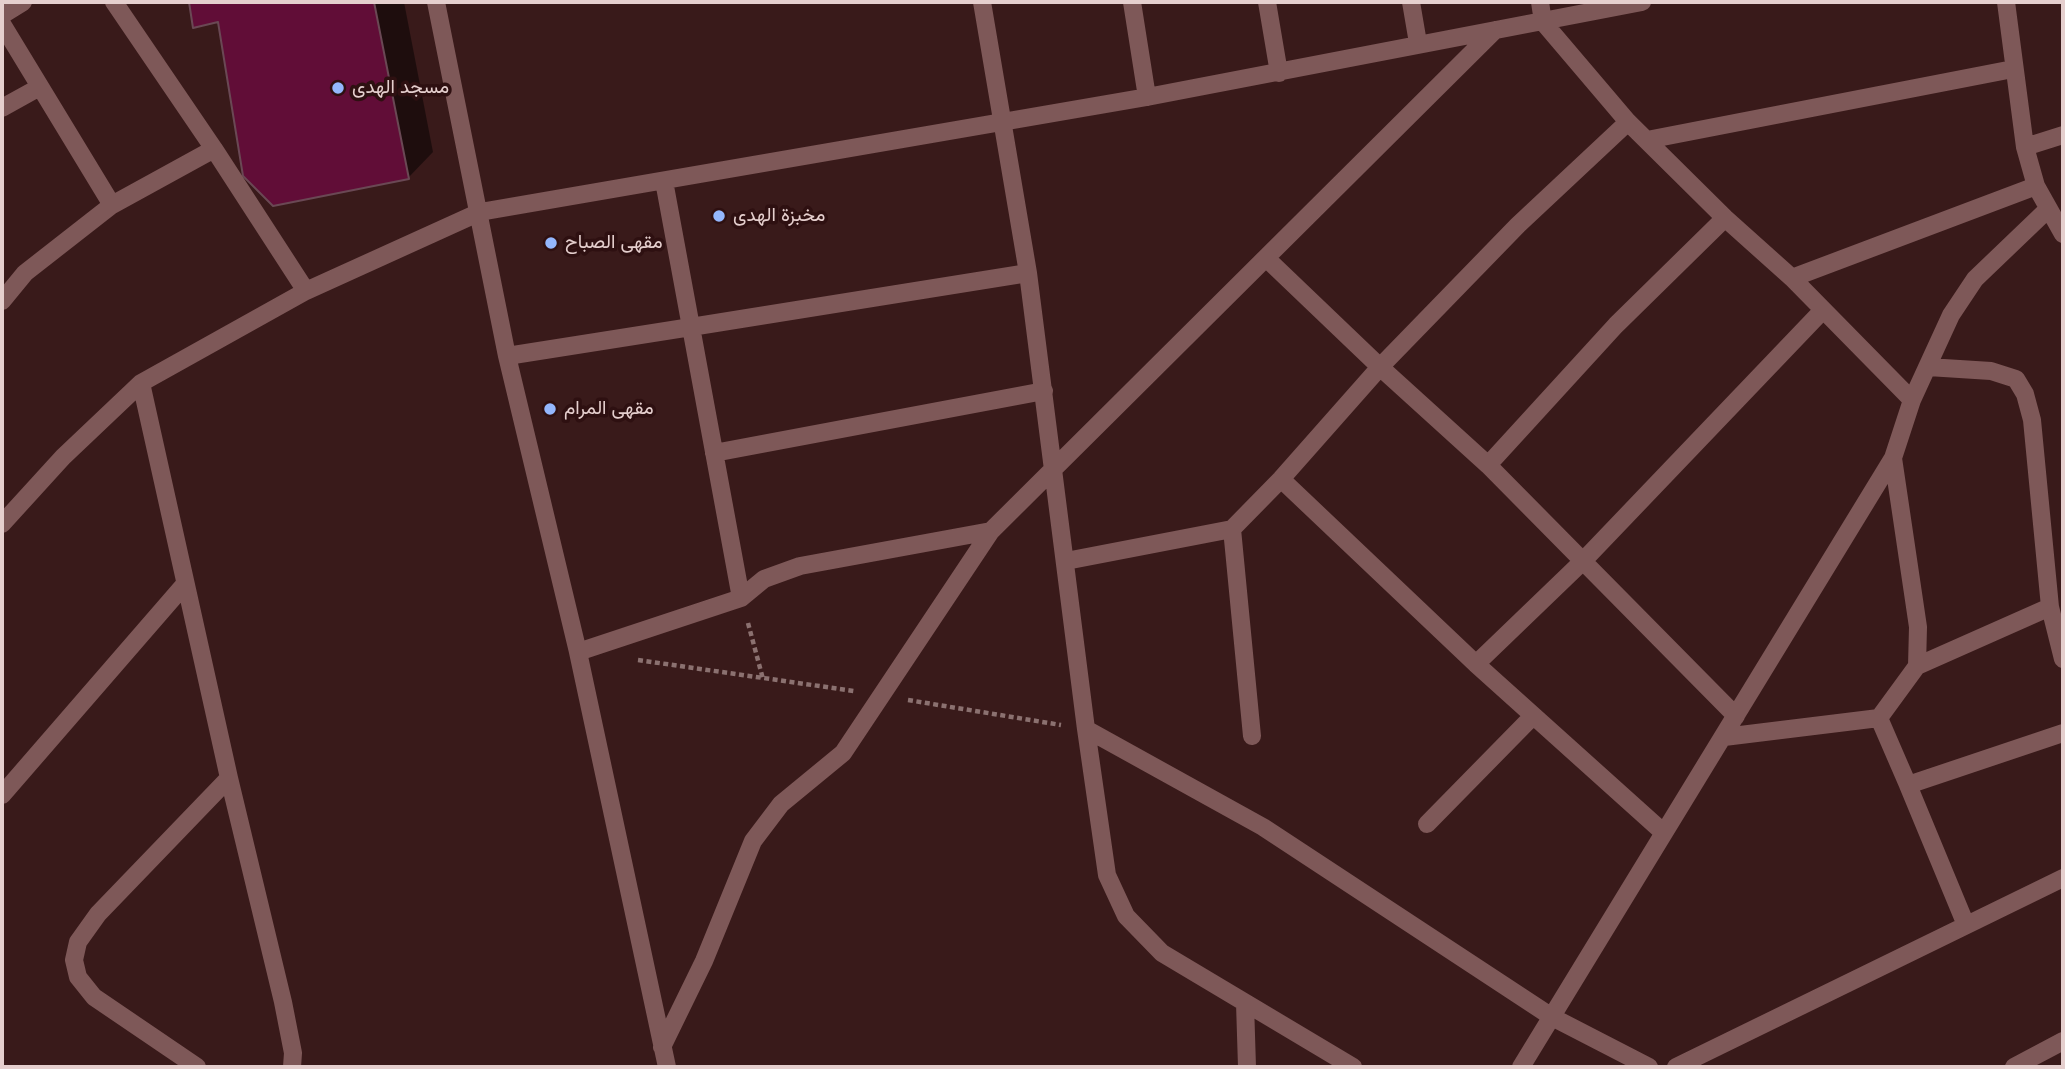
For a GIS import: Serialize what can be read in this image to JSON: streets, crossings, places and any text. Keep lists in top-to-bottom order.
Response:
{
  "places": [
    "مسجد الهدى",
    "مخبزة الهدى",
    "مقهى الصباح",
    "مقهى المرام"
  ]
}
